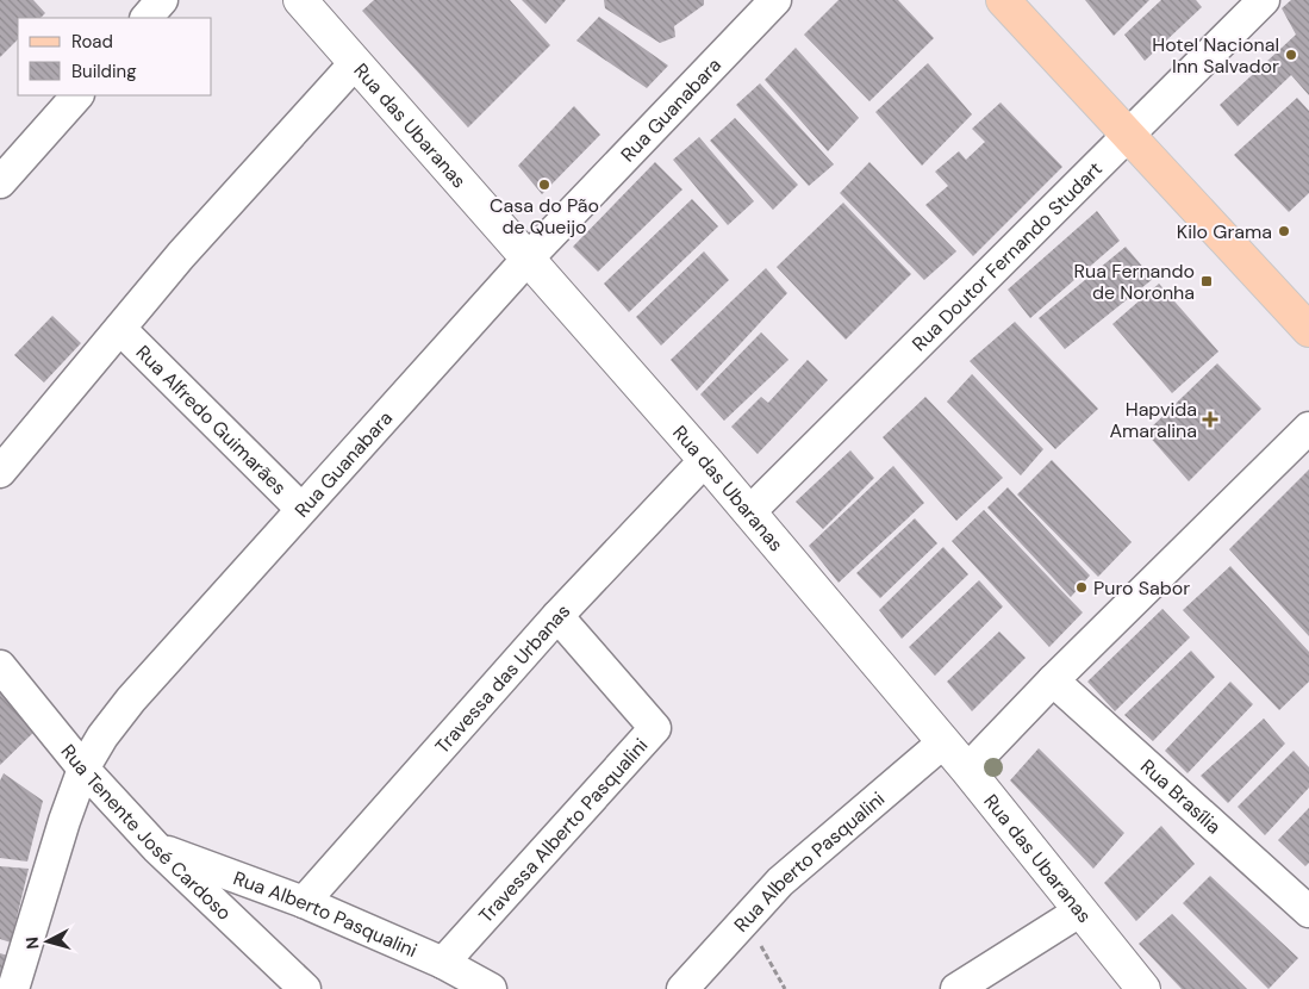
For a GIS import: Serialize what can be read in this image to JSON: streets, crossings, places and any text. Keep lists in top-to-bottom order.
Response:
{
  "streets": {
    "street": [
      "Rua Guanabara",
      "Rua das Ubaranas",
      "Rua Doutor Fernando Studart",
      "Rua Alfredo Guimarães",
      "Travessa das Urbanas",
      "Rua Brasília",
      "Travessa Alberto Pasqualini",
      "Rua Tenente José Cardoso",
      "Rua Alberto Pasqualini"
    ]
  },
  "crossings": [
    ["Rua Guanabara", "Rua das Ubaranas"],
    ["Rua Guanabara", "Rua Alfredo Guimarães"],
    ["Rua Guanabara", "Rua Tenente José Cardoso"],
    ["Rua das Ubaranas", "Rua Doutor Fernando Studart"],
    ["Rua das Ubaranas", "Travessa das Urbanas"],
    ["Rua das Ubaranas", "Rua Alberto Pasqualini"],
    ["Travessa das Urbanas", "Travessa Alberto Pasqualini"],
    ["Travessa das Urbanas", "Rua Alberto Pasqualini"],
    ["Travessa Alberto Pasqualini", "Rua Alberto Pasqualini"],
    ["Rua Tenente José Cardoso", "Rua Alberto Pasqualini"]
  ],
  "places": {
    "other": [
      "Hotel Nacional Inn Salvador",
      "Casa do Pão de Queijo",
      "Kilo Grama",
      "Puro Sabor"
    ],
    "transit": ["Rua Fernando de Noronha"],
    "health": ["Hapvida Amaralina"]
  },
  "legend": ["Road", "Building"],
  "north": "left"
}
